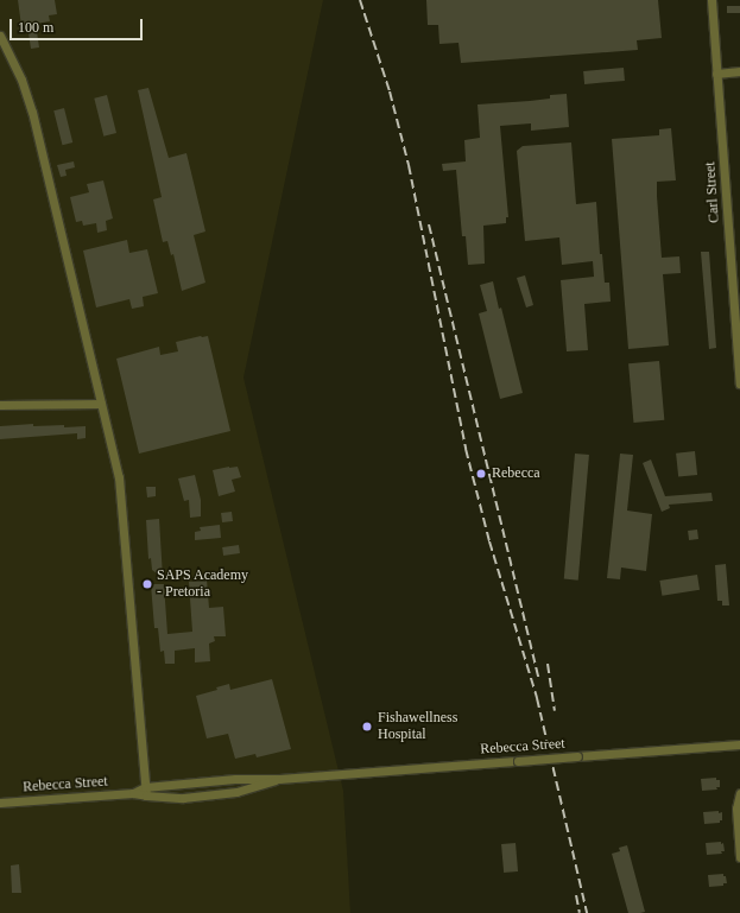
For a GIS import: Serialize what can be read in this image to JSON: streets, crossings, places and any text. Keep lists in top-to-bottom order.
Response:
{
  "streets": {
    "street": ["Carl Street", "Rebecca Street"]
  },
  "places": ["Rebecca", "SAPS Academy - Pretoria", "Fishawellness Hospital"],
  "scale_bar": "100 m"
}
